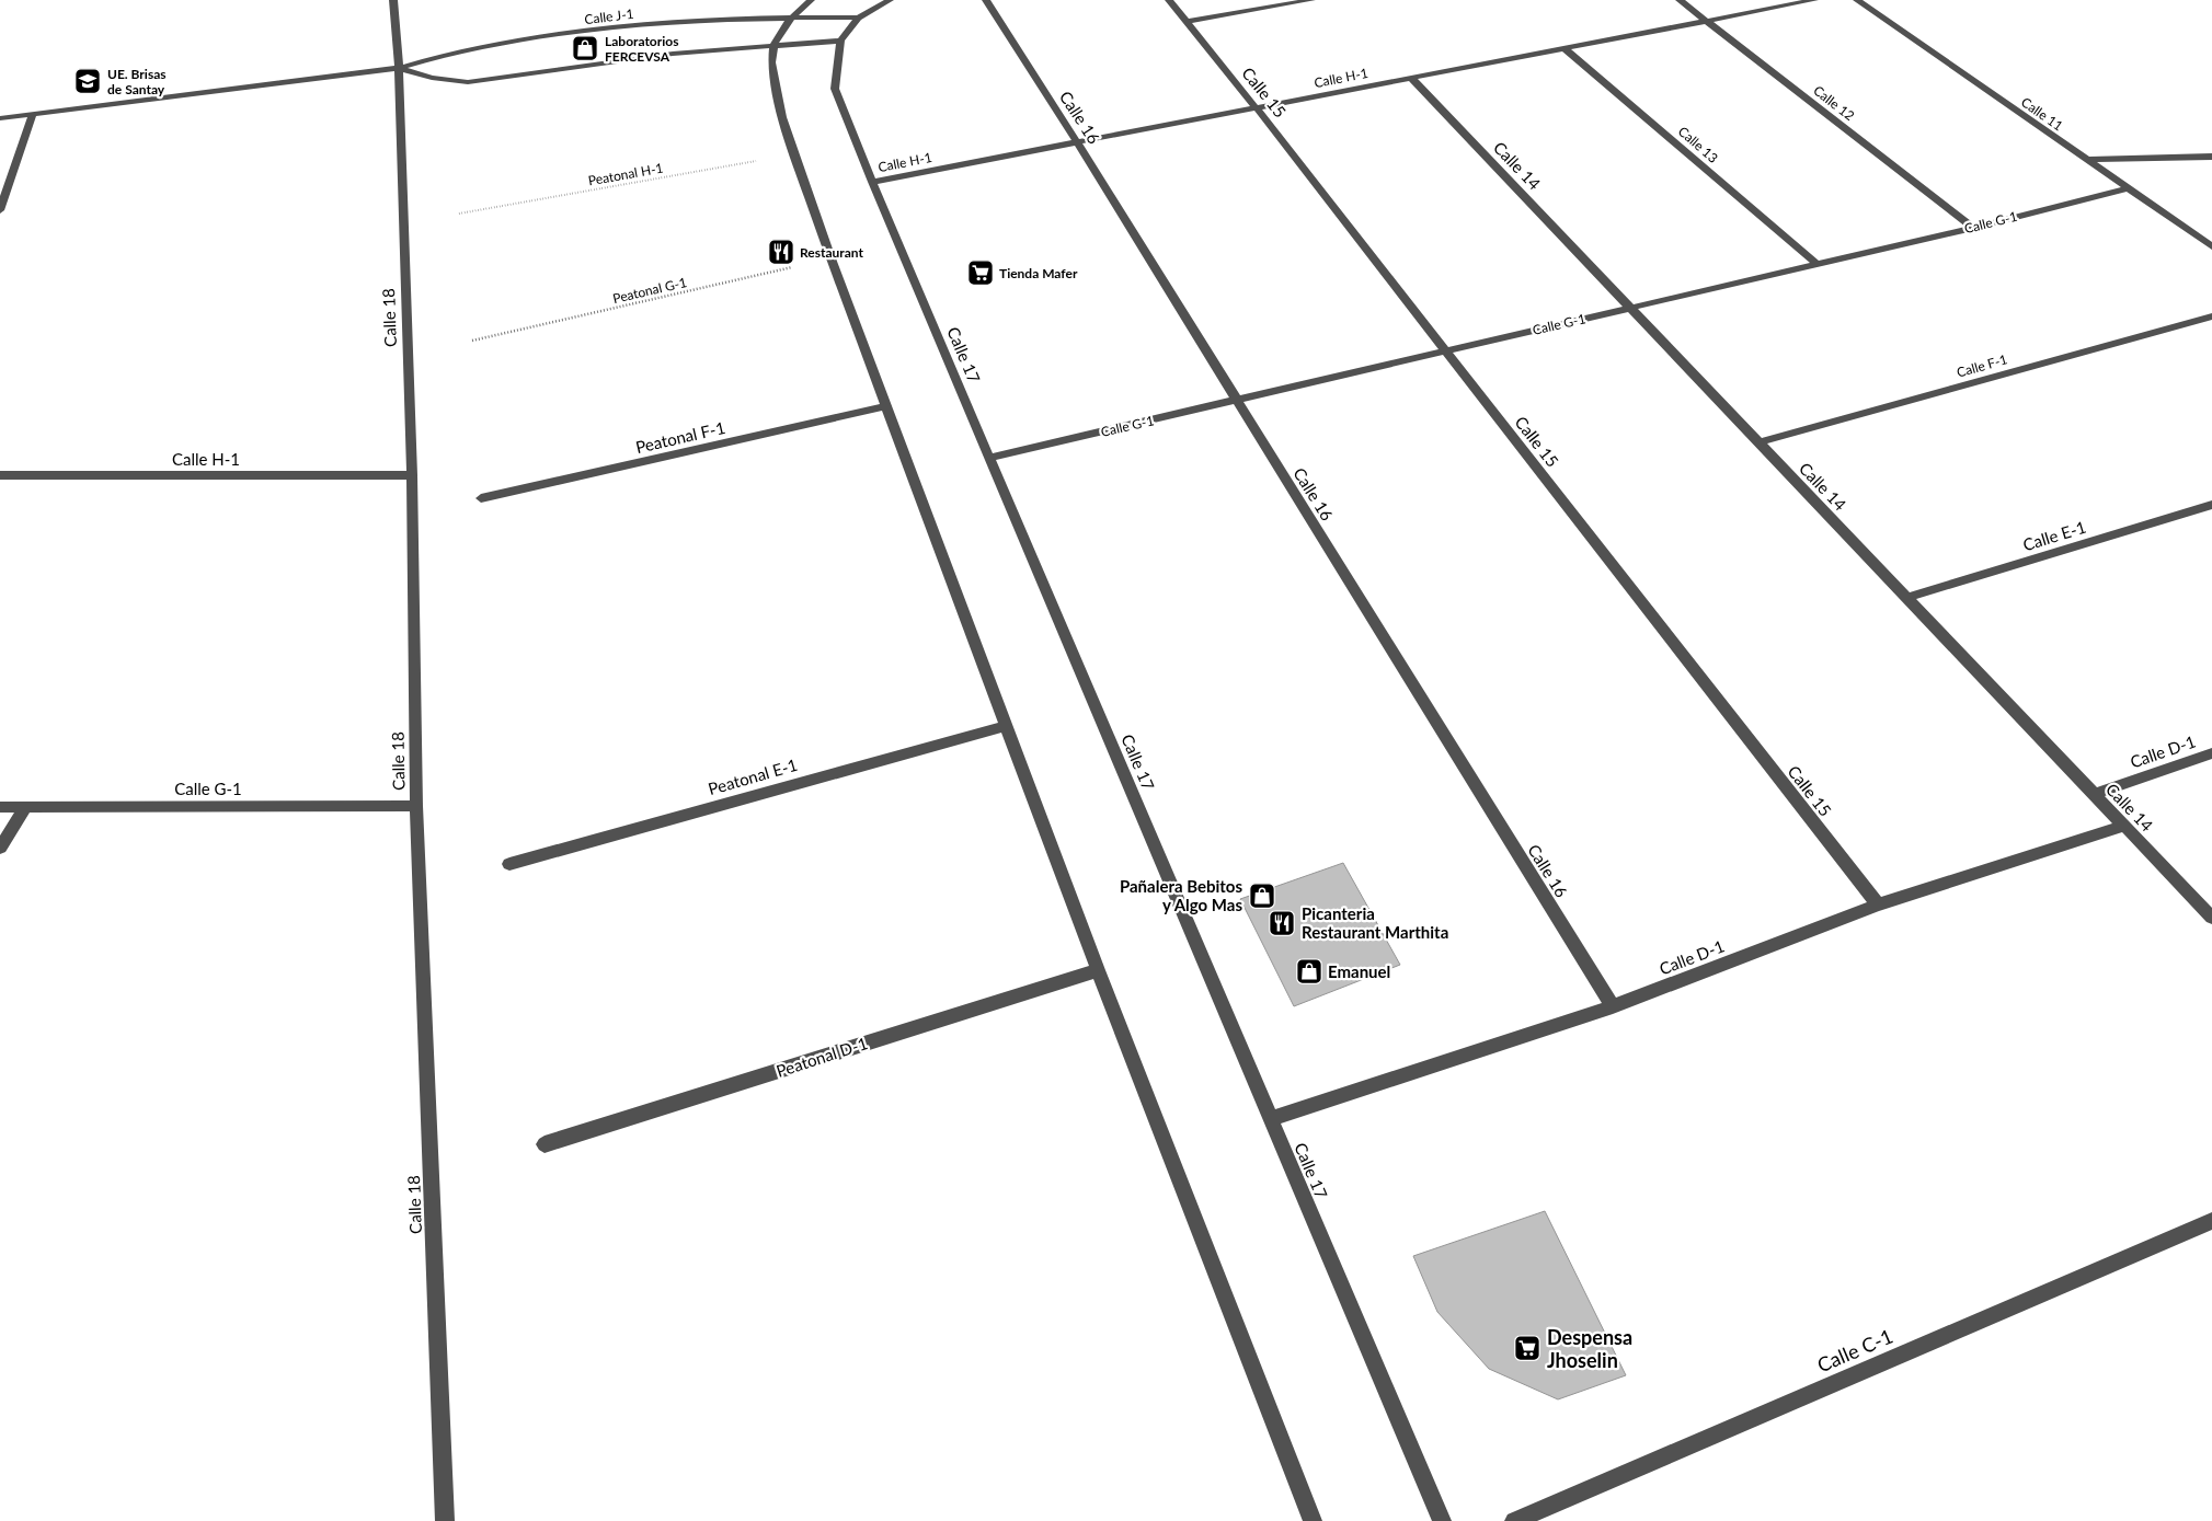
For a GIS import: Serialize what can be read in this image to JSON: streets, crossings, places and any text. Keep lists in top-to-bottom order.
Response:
{
  "streets": {
    "street": [
      "Calle J-1",
      "Calle H-1",
      "Calle 15",
      "Calle 12",
      "Calle 11",
      "Calle 16",
      "Calle 13",
      "Calle 14",
      "Calle G-1",
      "Calle 18",
      "Calle 17",
      "Calle F-1",
      "Peatonal F-1",
      "Calle E-1",
      "Calle D-1",
      "Peatonal E-1",
      "Peatonal D-1",
      "Calle C-1"
    ],
    "path": ["Peatonal H-1", "Peatonal G-1"]
  },
  "crossings": [
    ["Calle J-1", "Calle 18"],
    ["Calle J-1", "Calle 17"],
    ["Calle H-1", "Calle 15"],
    ["Calle H-1", "Calle 12"],
    ["Calle H-1", "Calle 16"],
    ["Calle H-1", "Calle 13"],
    ["Calle H-1", "Calle 14"],
    ["Calle H-1", "Calle 18"],
    ["Calle H-1", "Calle 17"],
    ["Calle 15", "Calle G-1"],
    ["Calle 15", "Calle D-1"],
    ["Calle 12", "Calle G-1"],
    ["Calle 11", "Calle G-1"],
    ["Calle 16", "Calle G-1"],
    ["Calle 16", "Calle D-1"],
    ["Calle 13", "Calle G-1"],
    ["Calle 14", "Calle G-1"],
    ["Calle 14", "Calle F-1"],
    ["Calle 14", "Calle E-1"],
    ["Calle 14", "Calle D-1"],
    ["Calle G-1", "Calle 18"],
    ["Calle G-1", "Calle 17"],
    ["Calle 17", "Calle D-1"]
  ],
  "places": {
    "shop": ["Laboratorios FERCEVSA", "Pañalera Bebitos y Algo Mas", "Emanuel"],
    "school or university": ["UE. Brisas de Santay"],
    "restaurant": ["Restaurant", "Picanteria Restaurant Marthita"],
    "supermarket": ["Tienda Mafer", "Despensa Jhoselin"]
  }
}
